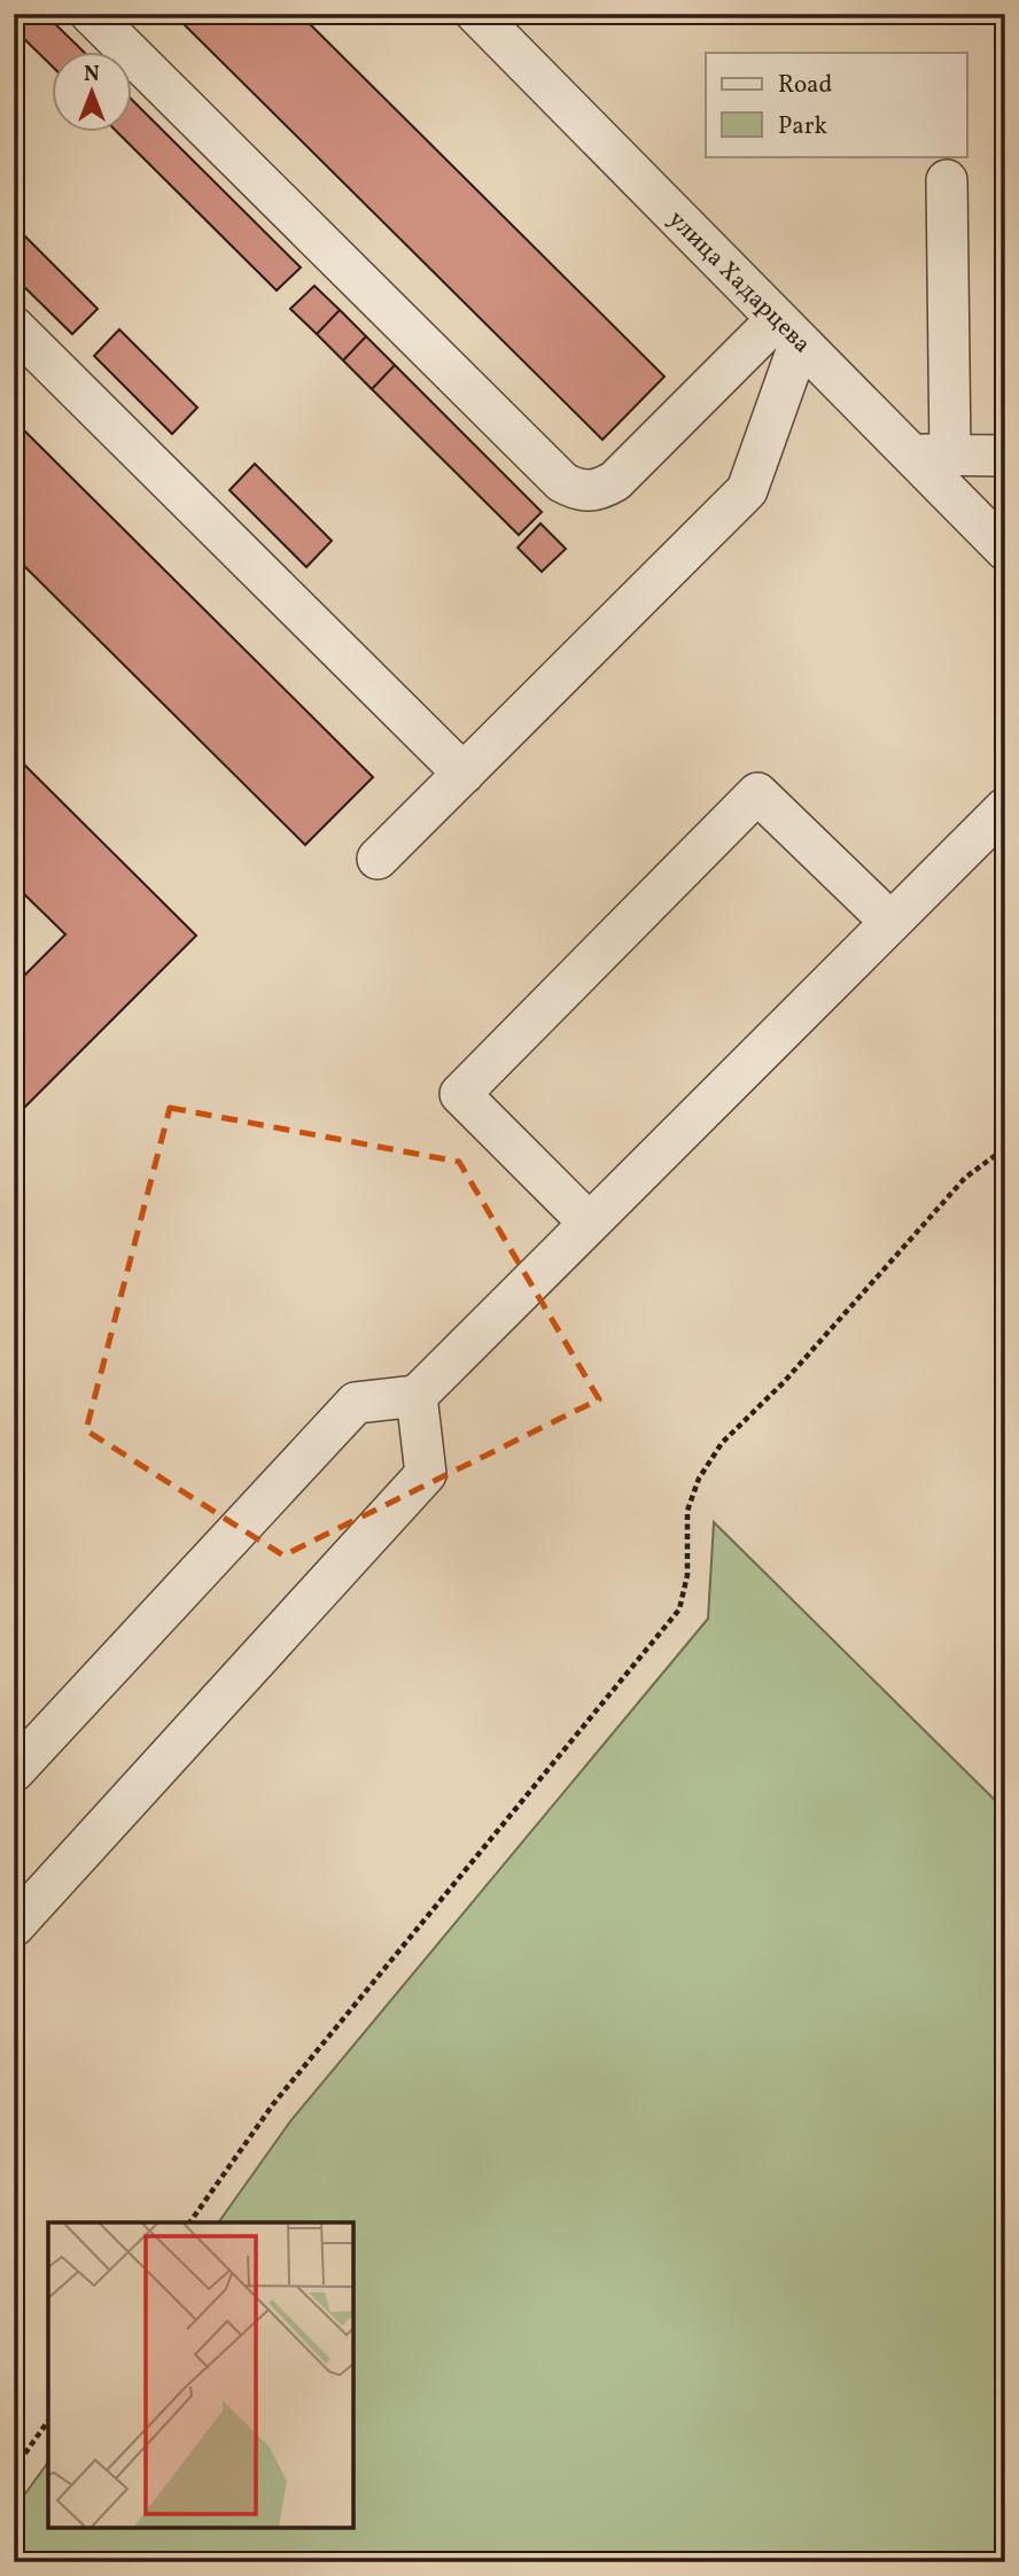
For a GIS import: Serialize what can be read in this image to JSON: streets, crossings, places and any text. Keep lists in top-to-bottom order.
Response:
{
  "streets": {
    "street": ["улица Хадарцева"]
  },
  "legend": ["Road", "Park"],
  "north": "top"
}
